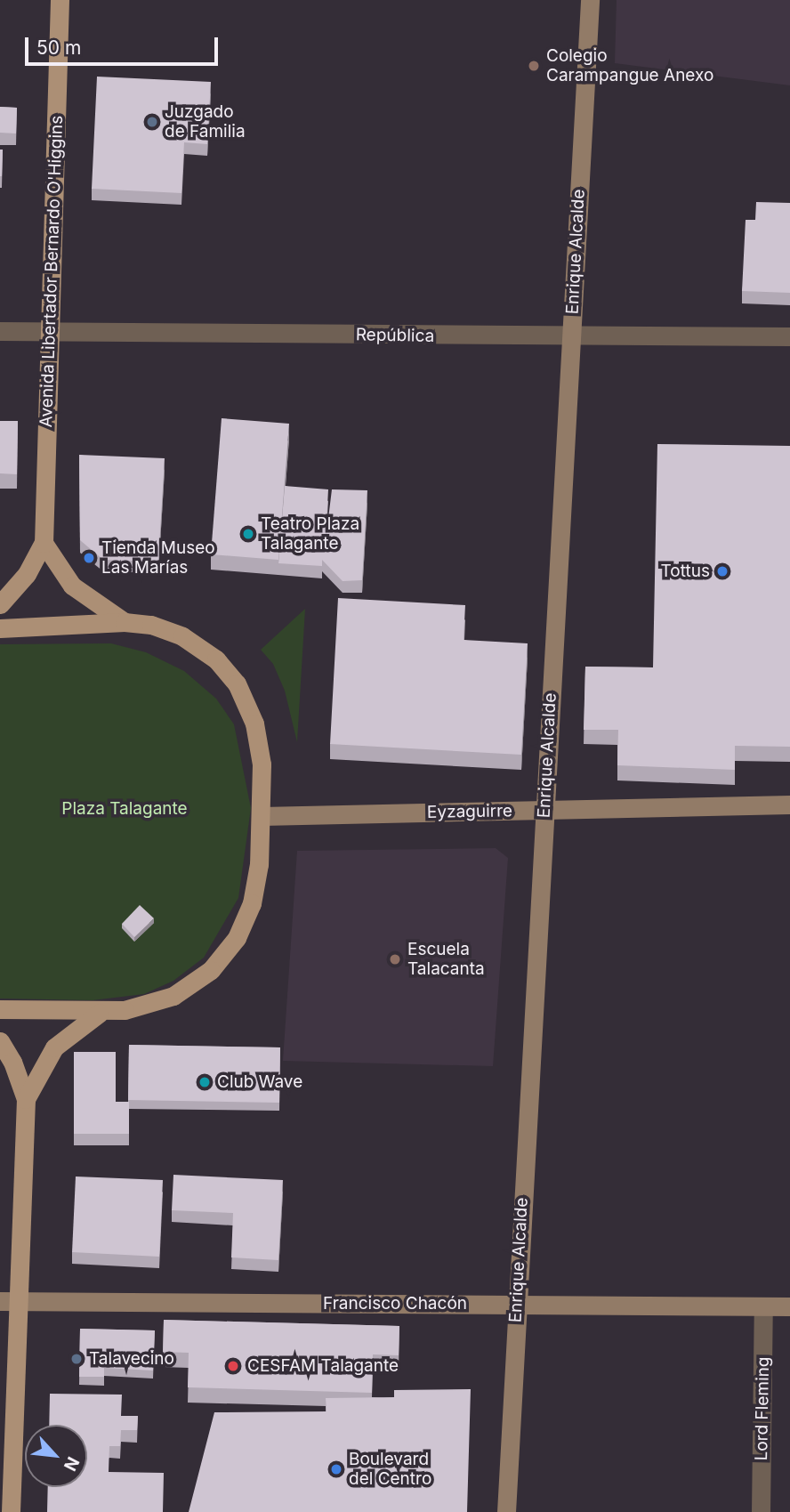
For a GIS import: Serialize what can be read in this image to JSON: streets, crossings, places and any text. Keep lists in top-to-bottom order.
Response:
{
  "streets": {
    "main road": ["Avenida Libertador Bernardo O'Higgins"],
    "street": [
      "Enrique Alcalde",
      "República",
      "Eyzaguirre",
      "Francisco Chacón",
      "Lord Fleming"
    ]
  },
  "crossings": [
    ["Enrique Alcalde", "República"],
    ["Enrique Alcalde", "Eyzaguirre"],
    ["Enrique Alcalde", "Francisco Chacón"],
    ["Avenida Libertador Bernardo O'Higgins", "República"],
    ["Francisco Chacón", "Lord Fleming"]
  ],
  "parks": ["Plaza Talagante"],
  "places": [
    "Colegio Carampangue Anexo",
    "Juzgado de Familia",
    "Teatro Plaza Talagante",
    "Tienda Museo Las Marías",
    "Tottus",
    "Escuela Talacanta",
    "Club Wave",
    "Talavecino",
    "CESFAM Talagante",
    "Boulevard del Centro"
  ],
  "scale_bar": "50 m",
  "north": "bottom right"
}
